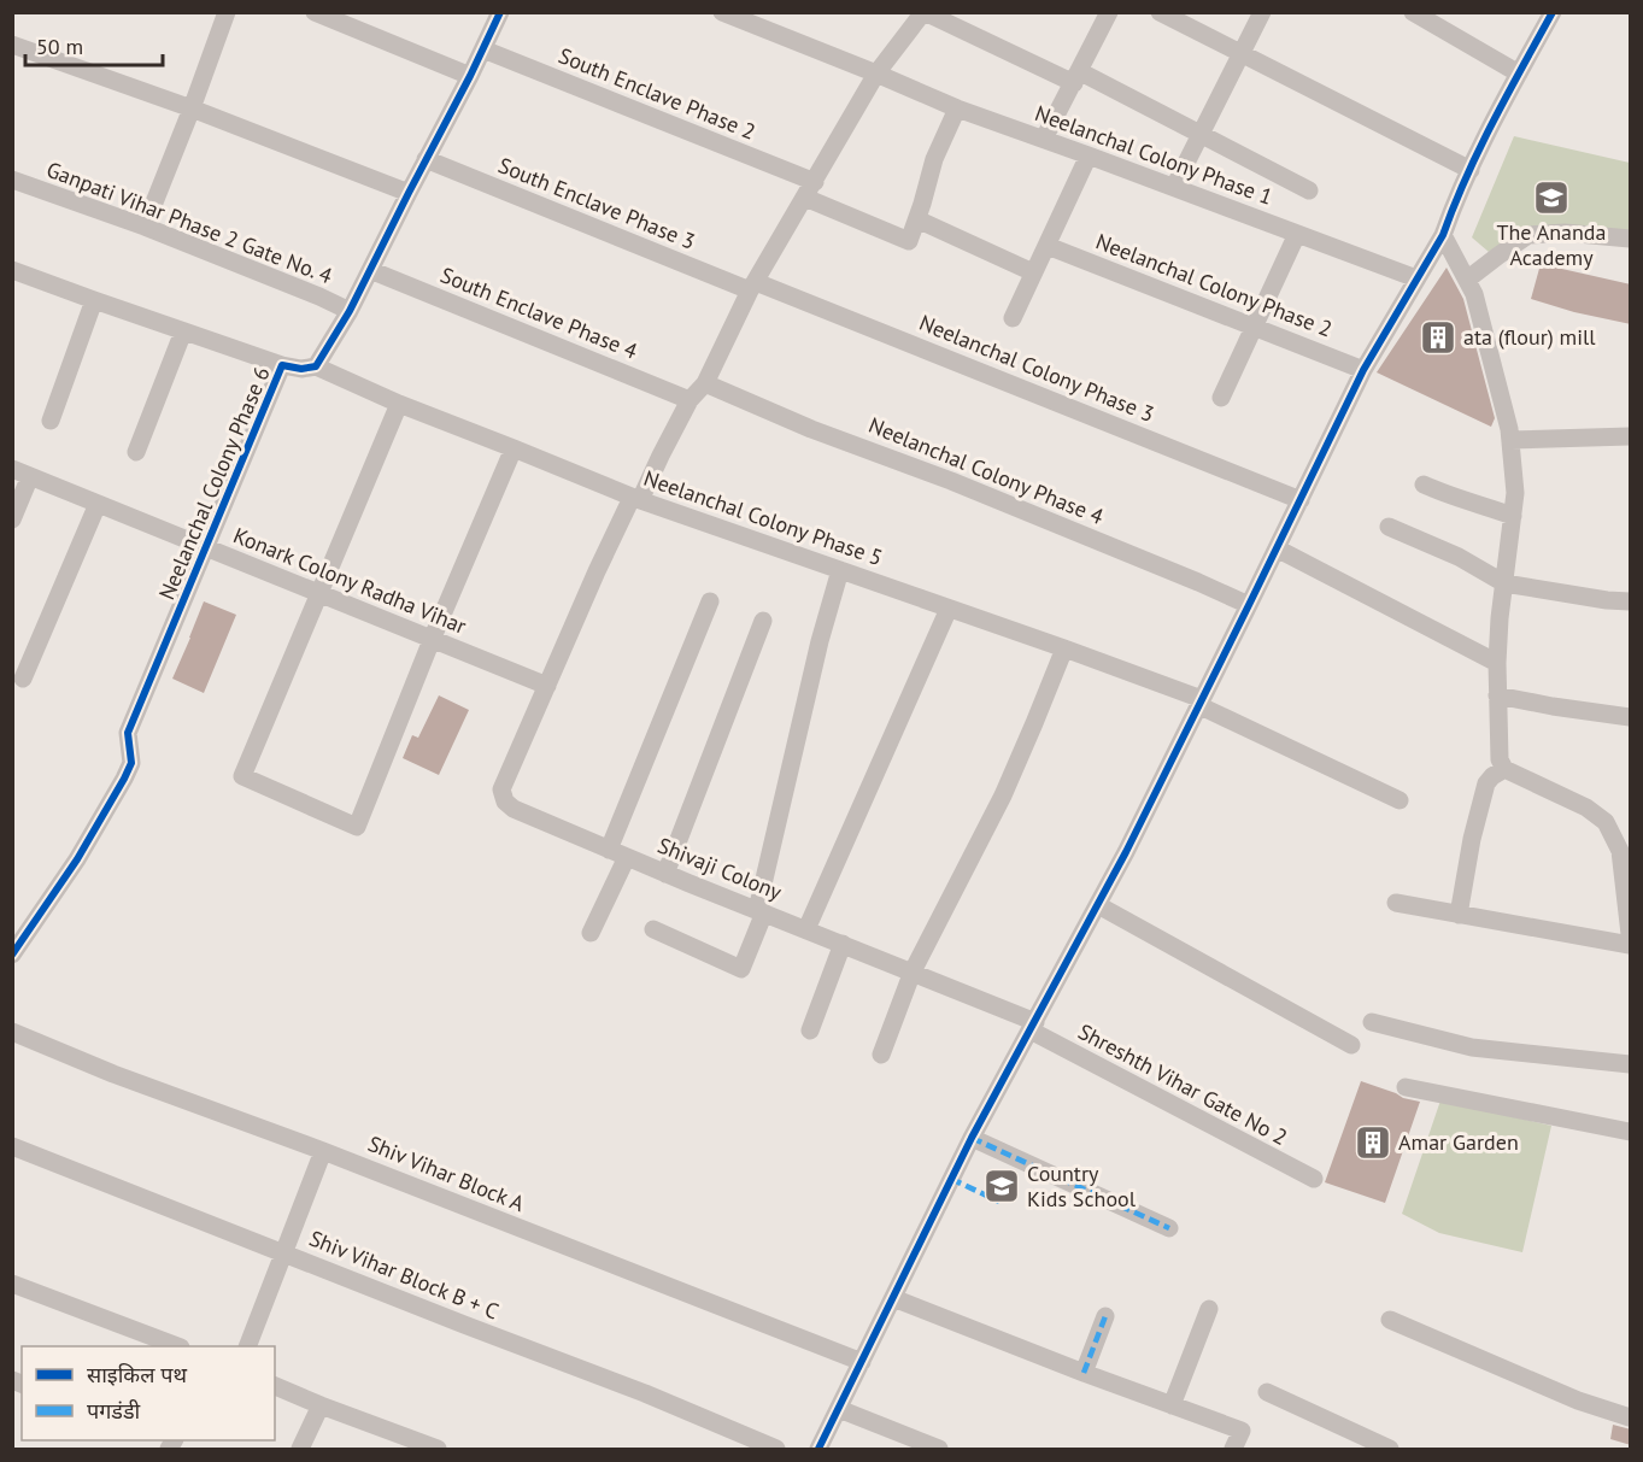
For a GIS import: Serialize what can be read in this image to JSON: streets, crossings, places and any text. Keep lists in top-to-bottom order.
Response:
{
  "streets": {
    "street": [
      "South Enclave Phase 2",
      "Neelanchal Colony Phase 1",
      "South Enclave Phase 3",
      "Ganpati Vihar Phase 2 Gate No. 4",
      "Neelanchal Colony Phase 2",
      "South Enclave Phase 4",
      "Neelanchal Colony Phase 3",
      "Neelanchal Colony Phase 4",
      "Neelanchal Colony Phase 6",
      "Neelanchal Colony Phase 5",
      "Konark Colony Radha Vihar",
      "Shivaji Colony",
      "Shreshth Vihar Gate No 2",
      "Shiv Vihar Block A",
      "Shiv Vihar Block B + C"
    ]
  },
  "crossings": [
    ["South Enclave Phase 2", "Shivaji Colony"],
    ["Neelanchal Colony Phase 1", "Shivaji Colony"],
    ["South Enclave Phase 3", "Neelanchal Colony Phase 3"],
    ["South Enclave Phase 3", "Shivaji Colony"],
    ["South Enclave Phase 4", "Shivaji Colony"],
    ["Neelanchal Colony Phase 3", "Shivaji Colony"],
    ["Neelanchal Colony Phase 4", "Shivaji Colony"],
    ["Neelanchal Colony Phase 6", "Neelanchal Colony Phase 5"],
    ["Neelanchal Colony Phase 6", "Konark Colony Radha Vihar"],
    ["Neelanchal Colony Phase 5", "Shivaji Colony"],
    ["Konark Colony Radha Vihar", "Shivaji Colony"],
    ["Shivaji Colony", "Shreshth Vihar Gate No 2"]
  ],
  "places": {
    "school or university": ["The Ananda Academy", "Country Kids School"],
    "building": ["ata (flour) mill", "Amar Garden"]
  },
  "legend": ["साइकिल पथ", "पगडंडी"],
  "scale_bar": "50 m"
}
